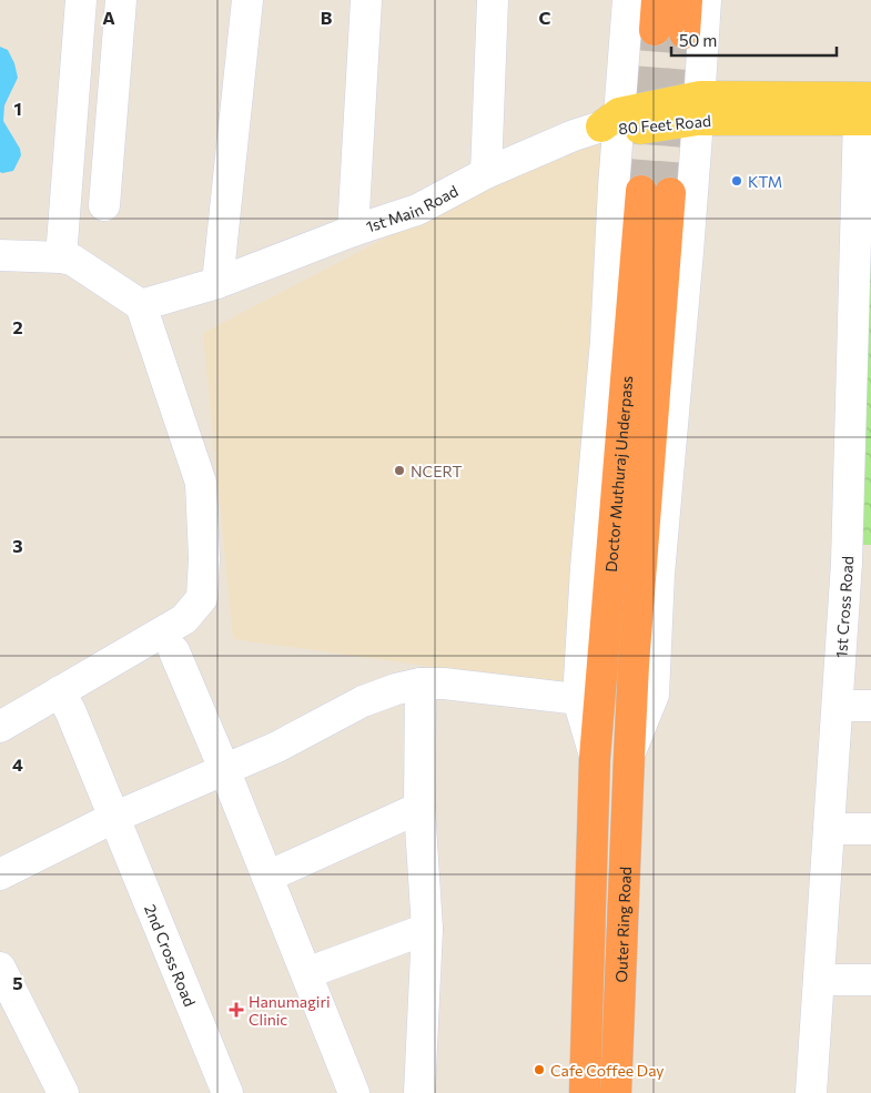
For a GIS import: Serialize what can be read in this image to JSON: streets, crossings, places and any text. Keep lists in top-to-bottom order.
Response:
{
  "streets": {
    "highway": ["Doctor Muthuraj Underpass", "Outer Ring Road"],
    "main road": ["80 Feet Road"],
    "street": ["1st Main Road", "1st Cross Road", "2nd Cross Road"]
  },
  "crossings": [
    ["80 Feet Road", "1st Main Road"],
    ["80 Feet Road", "1st Cross Road"],
    ["Doctor Muthuraj Underpass", "Outer Ring Road"]
  ],
  "places": {
    "other": ["KTM", "NCERT", "Cafe Coffee Day"],
    "health": ["Hanumagiri Clinic"]
  },
  "scale_bar": "50 m",
  "grid": {
    "columns": ["A", "B", "C"],
    "rows": [
      "1",
      "2",
      "3",
      "4",
      "5"
    ]
  }
}
